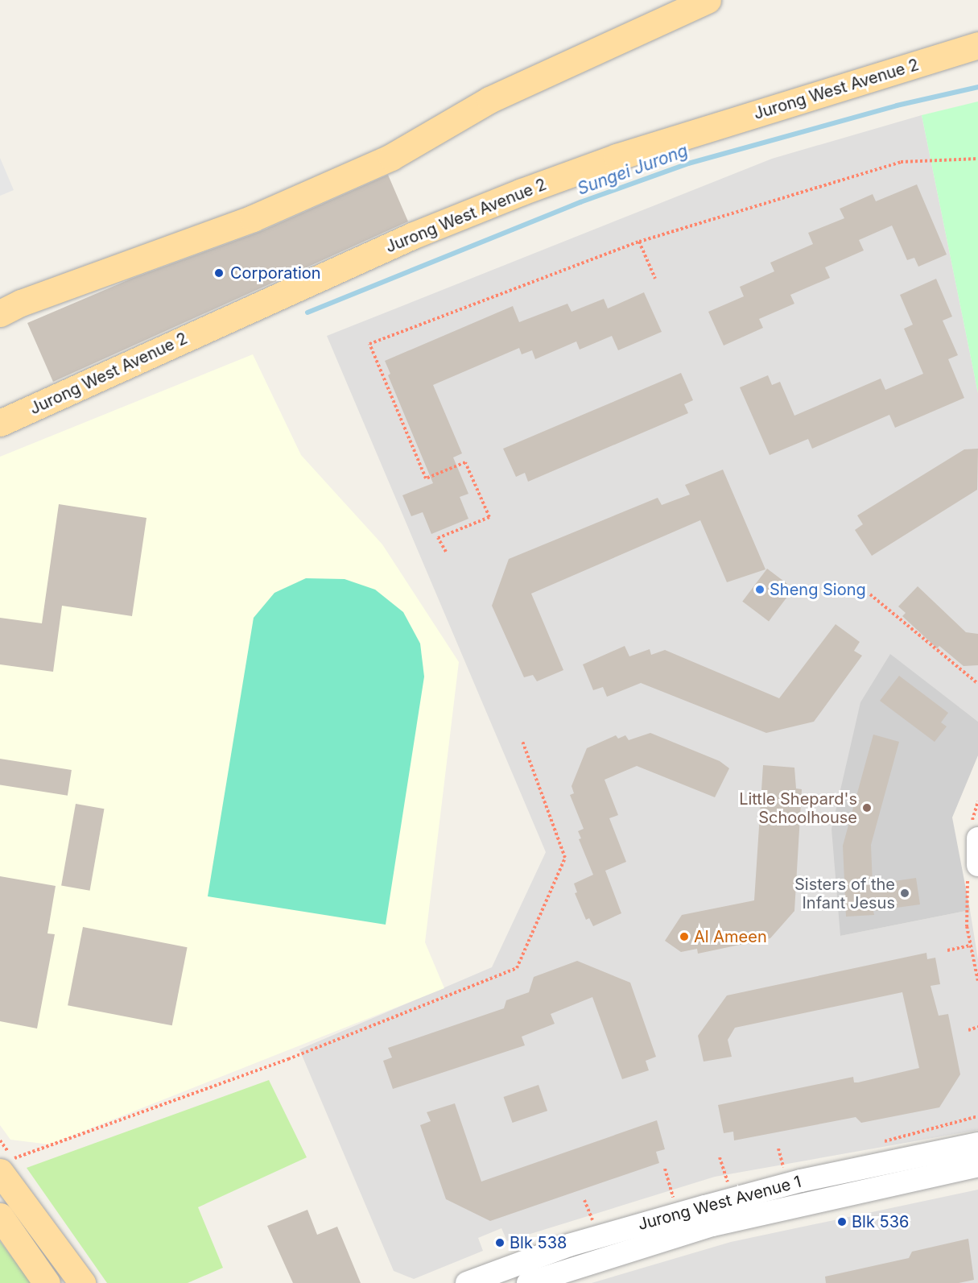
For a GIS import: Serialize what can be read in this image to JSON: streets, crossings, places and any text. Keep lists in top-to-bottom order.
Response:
{
  "streets": {
    "main road": ["Jurong West Avenue 2"],
    "street": ["Jurong West Avenue 1"]
  },
  "water": ["Sungei Jurong"],
  "places": [
    "Corporation",
    "Sheng Siong",
    "Little Shepard's Schoolhouse",
    "Sisters of the Infant Jesus",
    "Al Ameen",
    "Blk 536",
    "Blk 538"
  ]
}
